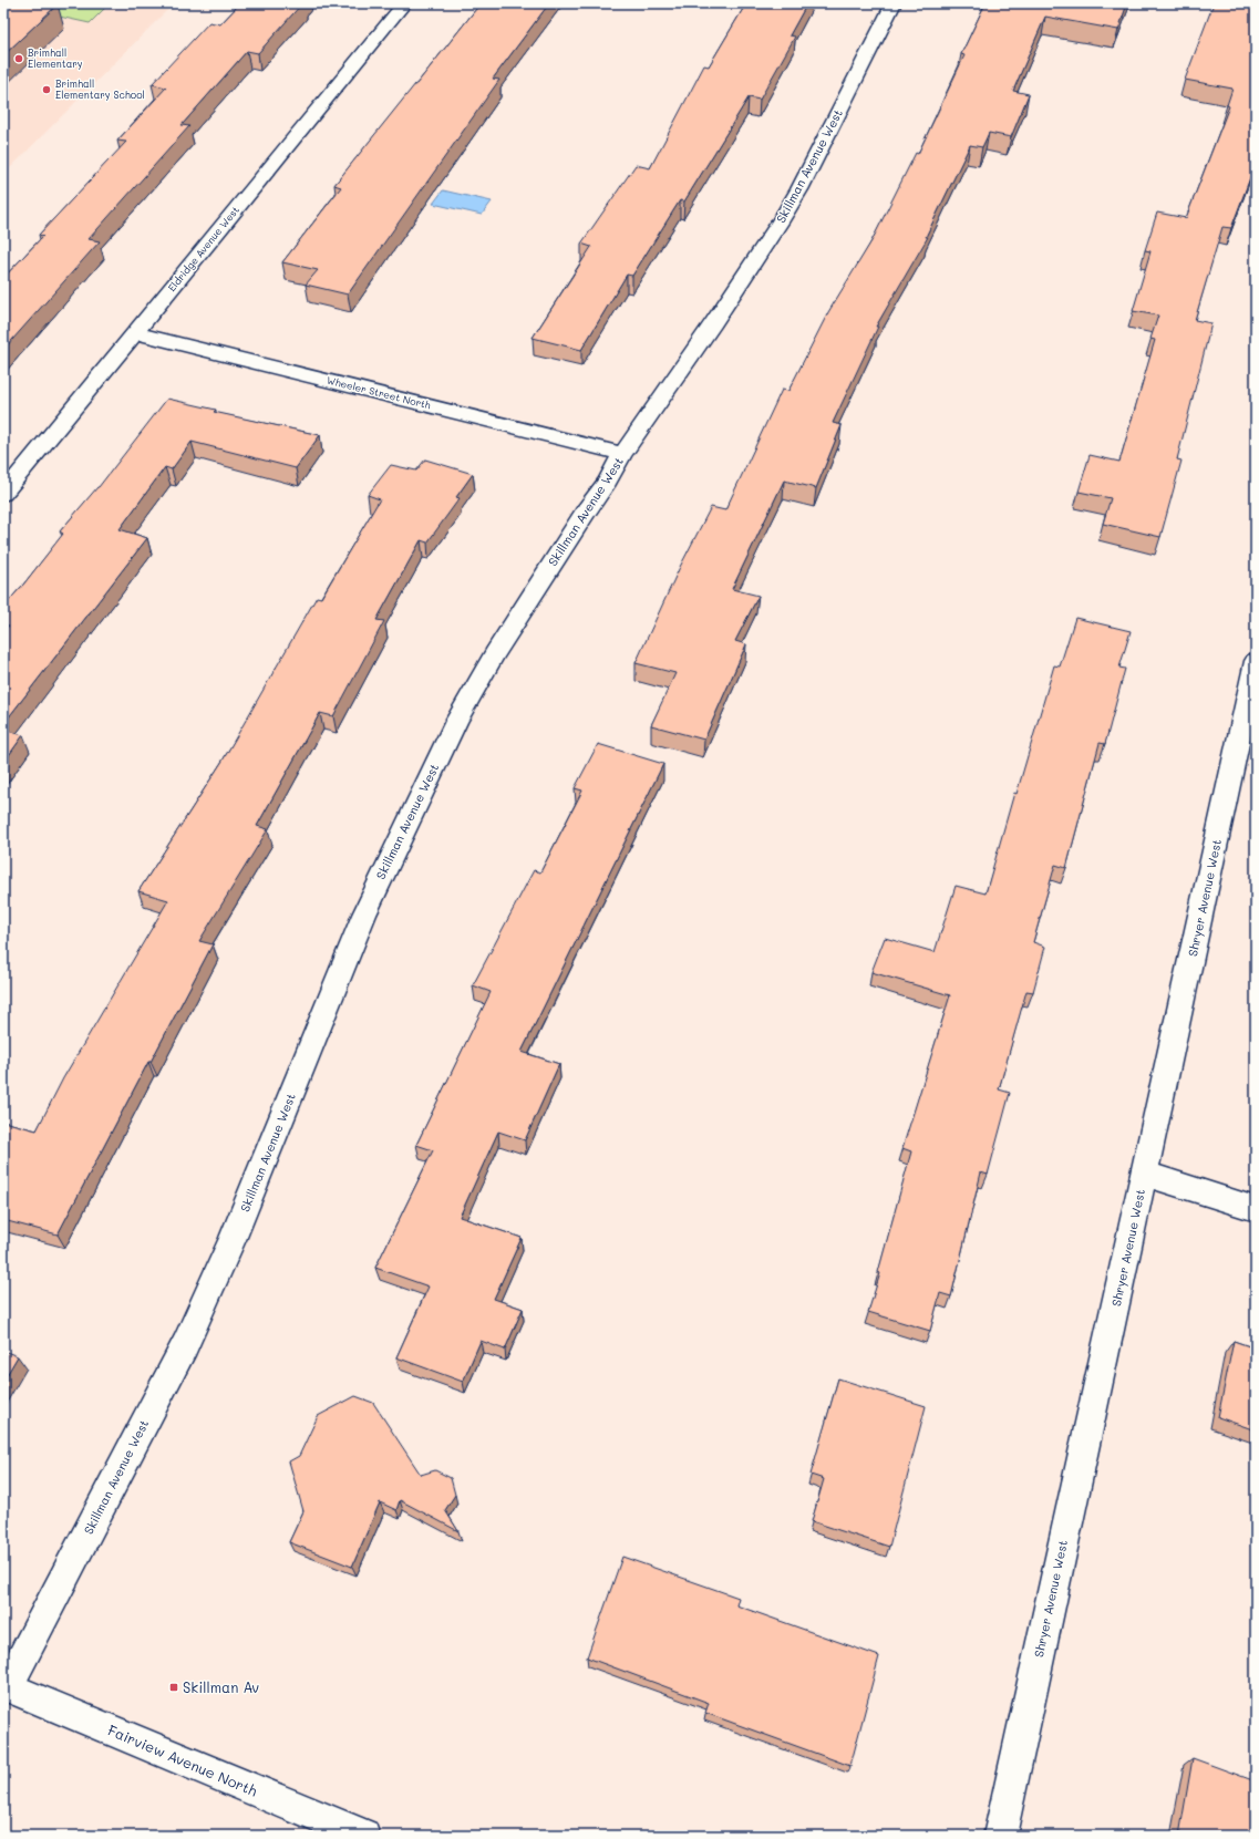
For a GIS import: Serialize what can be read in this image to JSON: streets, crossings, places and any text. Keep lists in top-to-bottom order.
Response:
{
  "streets": {
    "street": [
      "Skillman Avenue West",
      "Eldridge Avenue West",
      "Wheeler Street North",
      "Shryer Avenue West",
      "Fairview Avenue North"
    ]
  },
  "crossings": [
    ["Skillman Avenue West", "Wheeler Street North"],
    ["Skillman Avenue West", "Fairview Avenue North"],
    ["Eldridge Avenue West", "Wheeler Street North"]
  ],
  "places": {
    "other": ["Brimhall Elementary", "Brimhall Elementary School"],
    "transit": ["Skillman Av"]
  }
}
